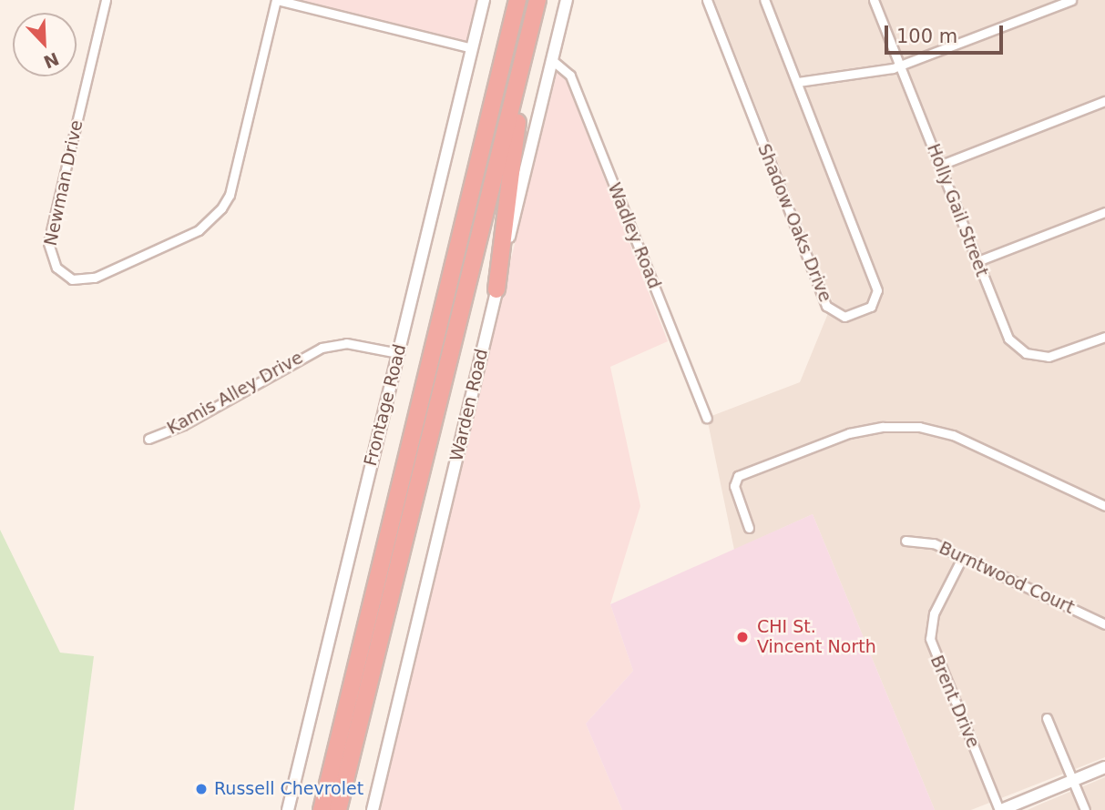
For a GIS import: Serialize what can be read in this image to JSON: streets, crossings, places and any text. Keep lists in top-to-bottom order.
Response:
{
  "streets": {
    "main road": ["Frontage Road", "Warden Road"],
    "street": [
      "Newman Drive",
      "Holly Gail Street",
      "Shadow Oaks Drive",
      "Wadley Road",
      "Kamis Alley Drive",
      "Burntwood Court",
      "Brent Drive"
    ]
  },
  "crossings": [
    ["Wadley Road", "Warden Road"],
    ["Kamis Alley Drive", "Frontage Road"],
    ["Burntwood Court", "Brent Drive"]
  ],
  "places": ["CHI St. Vincent North", "Russell Chevrolet"],
  "scale_bar": "100 m",
  "north": "bottom right"
}
